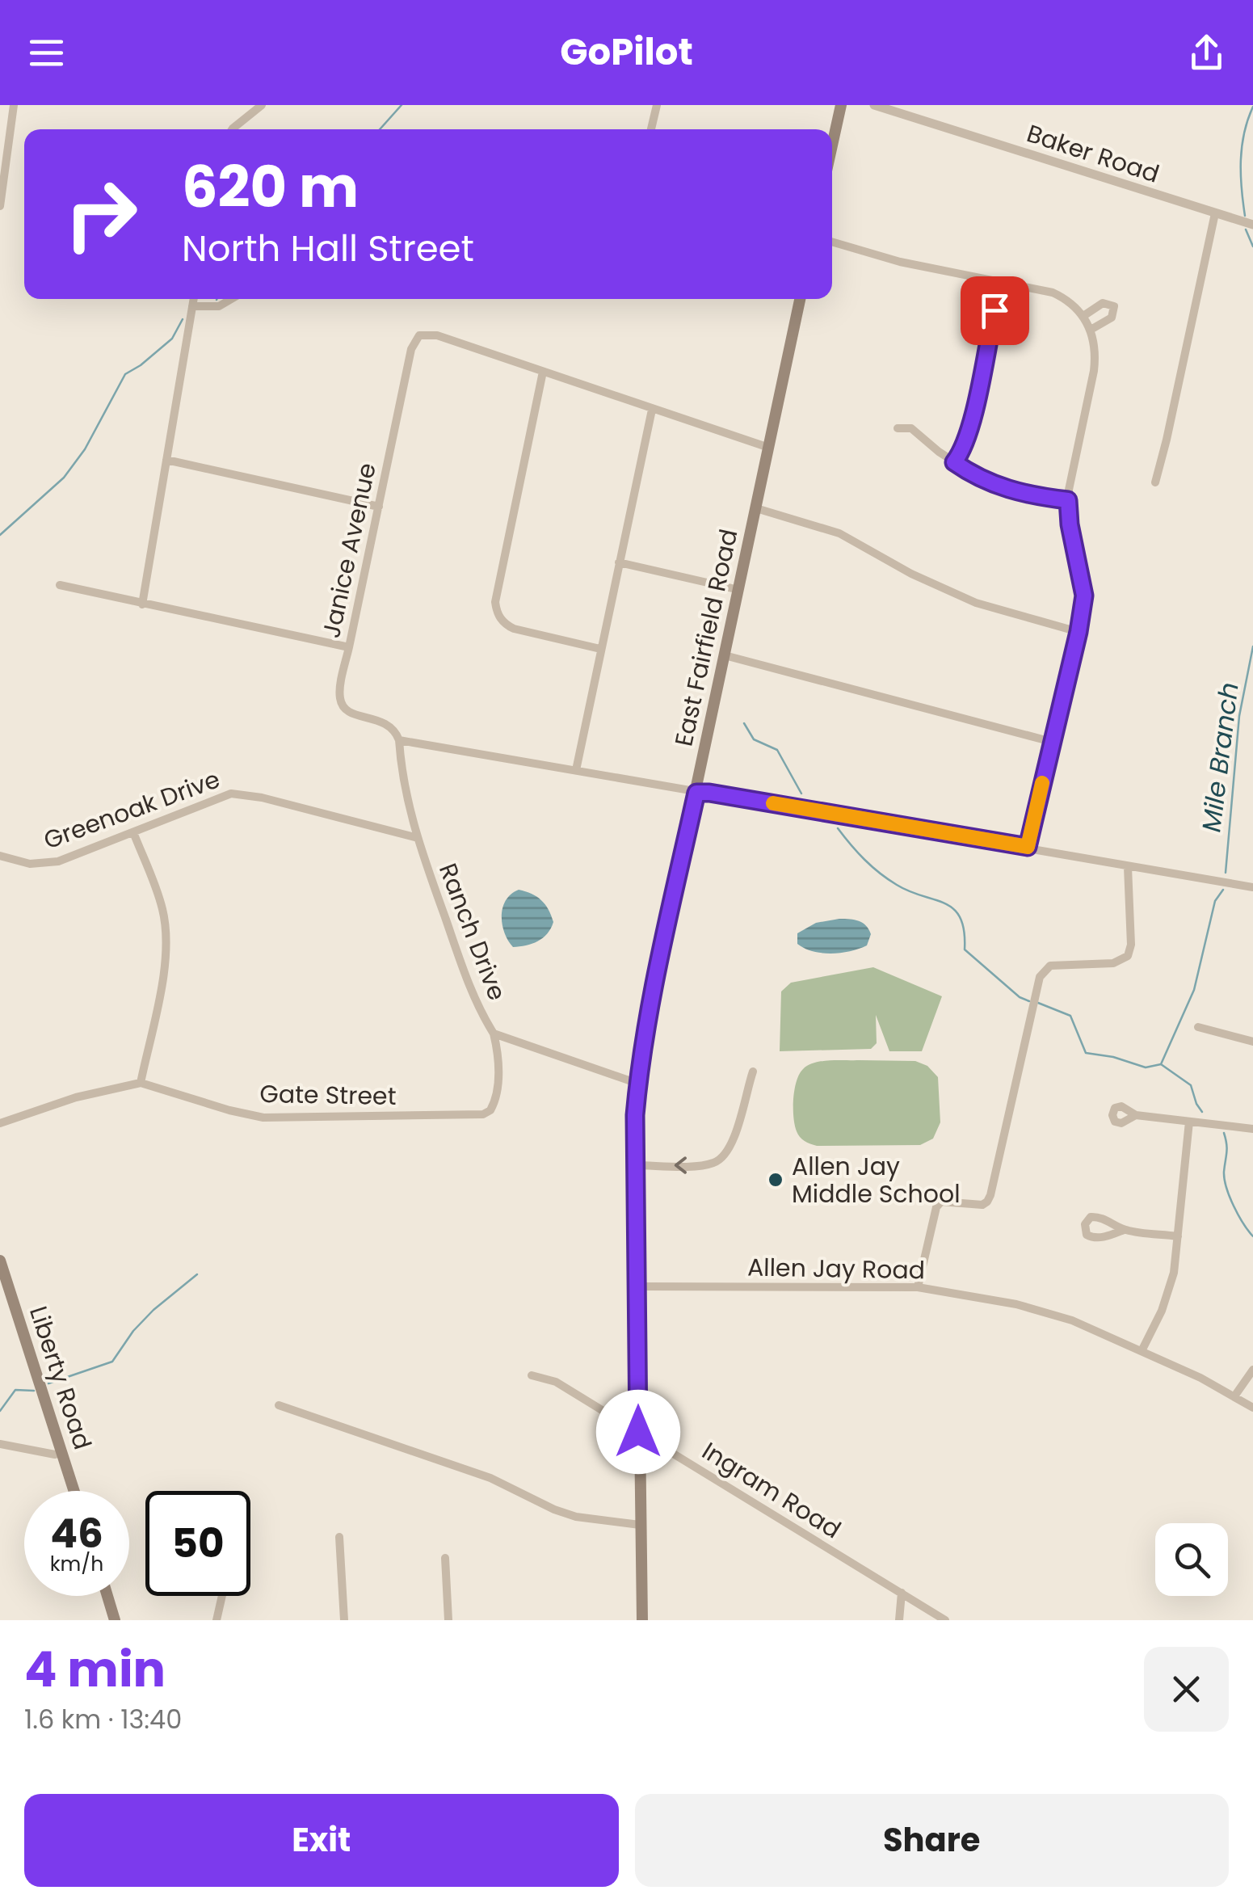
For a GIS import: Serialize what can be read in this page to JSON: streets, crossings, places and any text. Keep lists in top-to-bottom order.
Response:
{
  "streets": {
    "main road": ["East Fairfield Road", "Liberty Road"],
    "street": [
      "Baker Road",
      "Janice Avenue",
      "Greenoak Drive",
      "Ranch Drive",
      "Gate Street",
      "Allen Jay Road",
      "Ingram Road"
    ]
  },
  "crossings": [
    ["Janice Avenue", "Ranch Drive"],
    ["East Fairfield Road", "Ranch Drive"],
    ["East Fairfield Road", "Allen Jay Road"],
    ["East Fairfield Road", "Ingram Road"],
    ["Greenoak Drive", "Ranch Drive"],
    ["Ranch Drive", "Gate Street"]
  ],
  "water": ["Mile Branch"],
  "places": ["Allen Jay Middle School"],
  "page": {
    "header": "GoPilot",
    "turn": ["620 m", "North Hall Street"],
    "speed": "46 km/h",
    "limit": "50",
    "heading": ["4 min", "1.6 km · 13:40"],
    "buttons": ["Exit", "Share"]
  }
}
